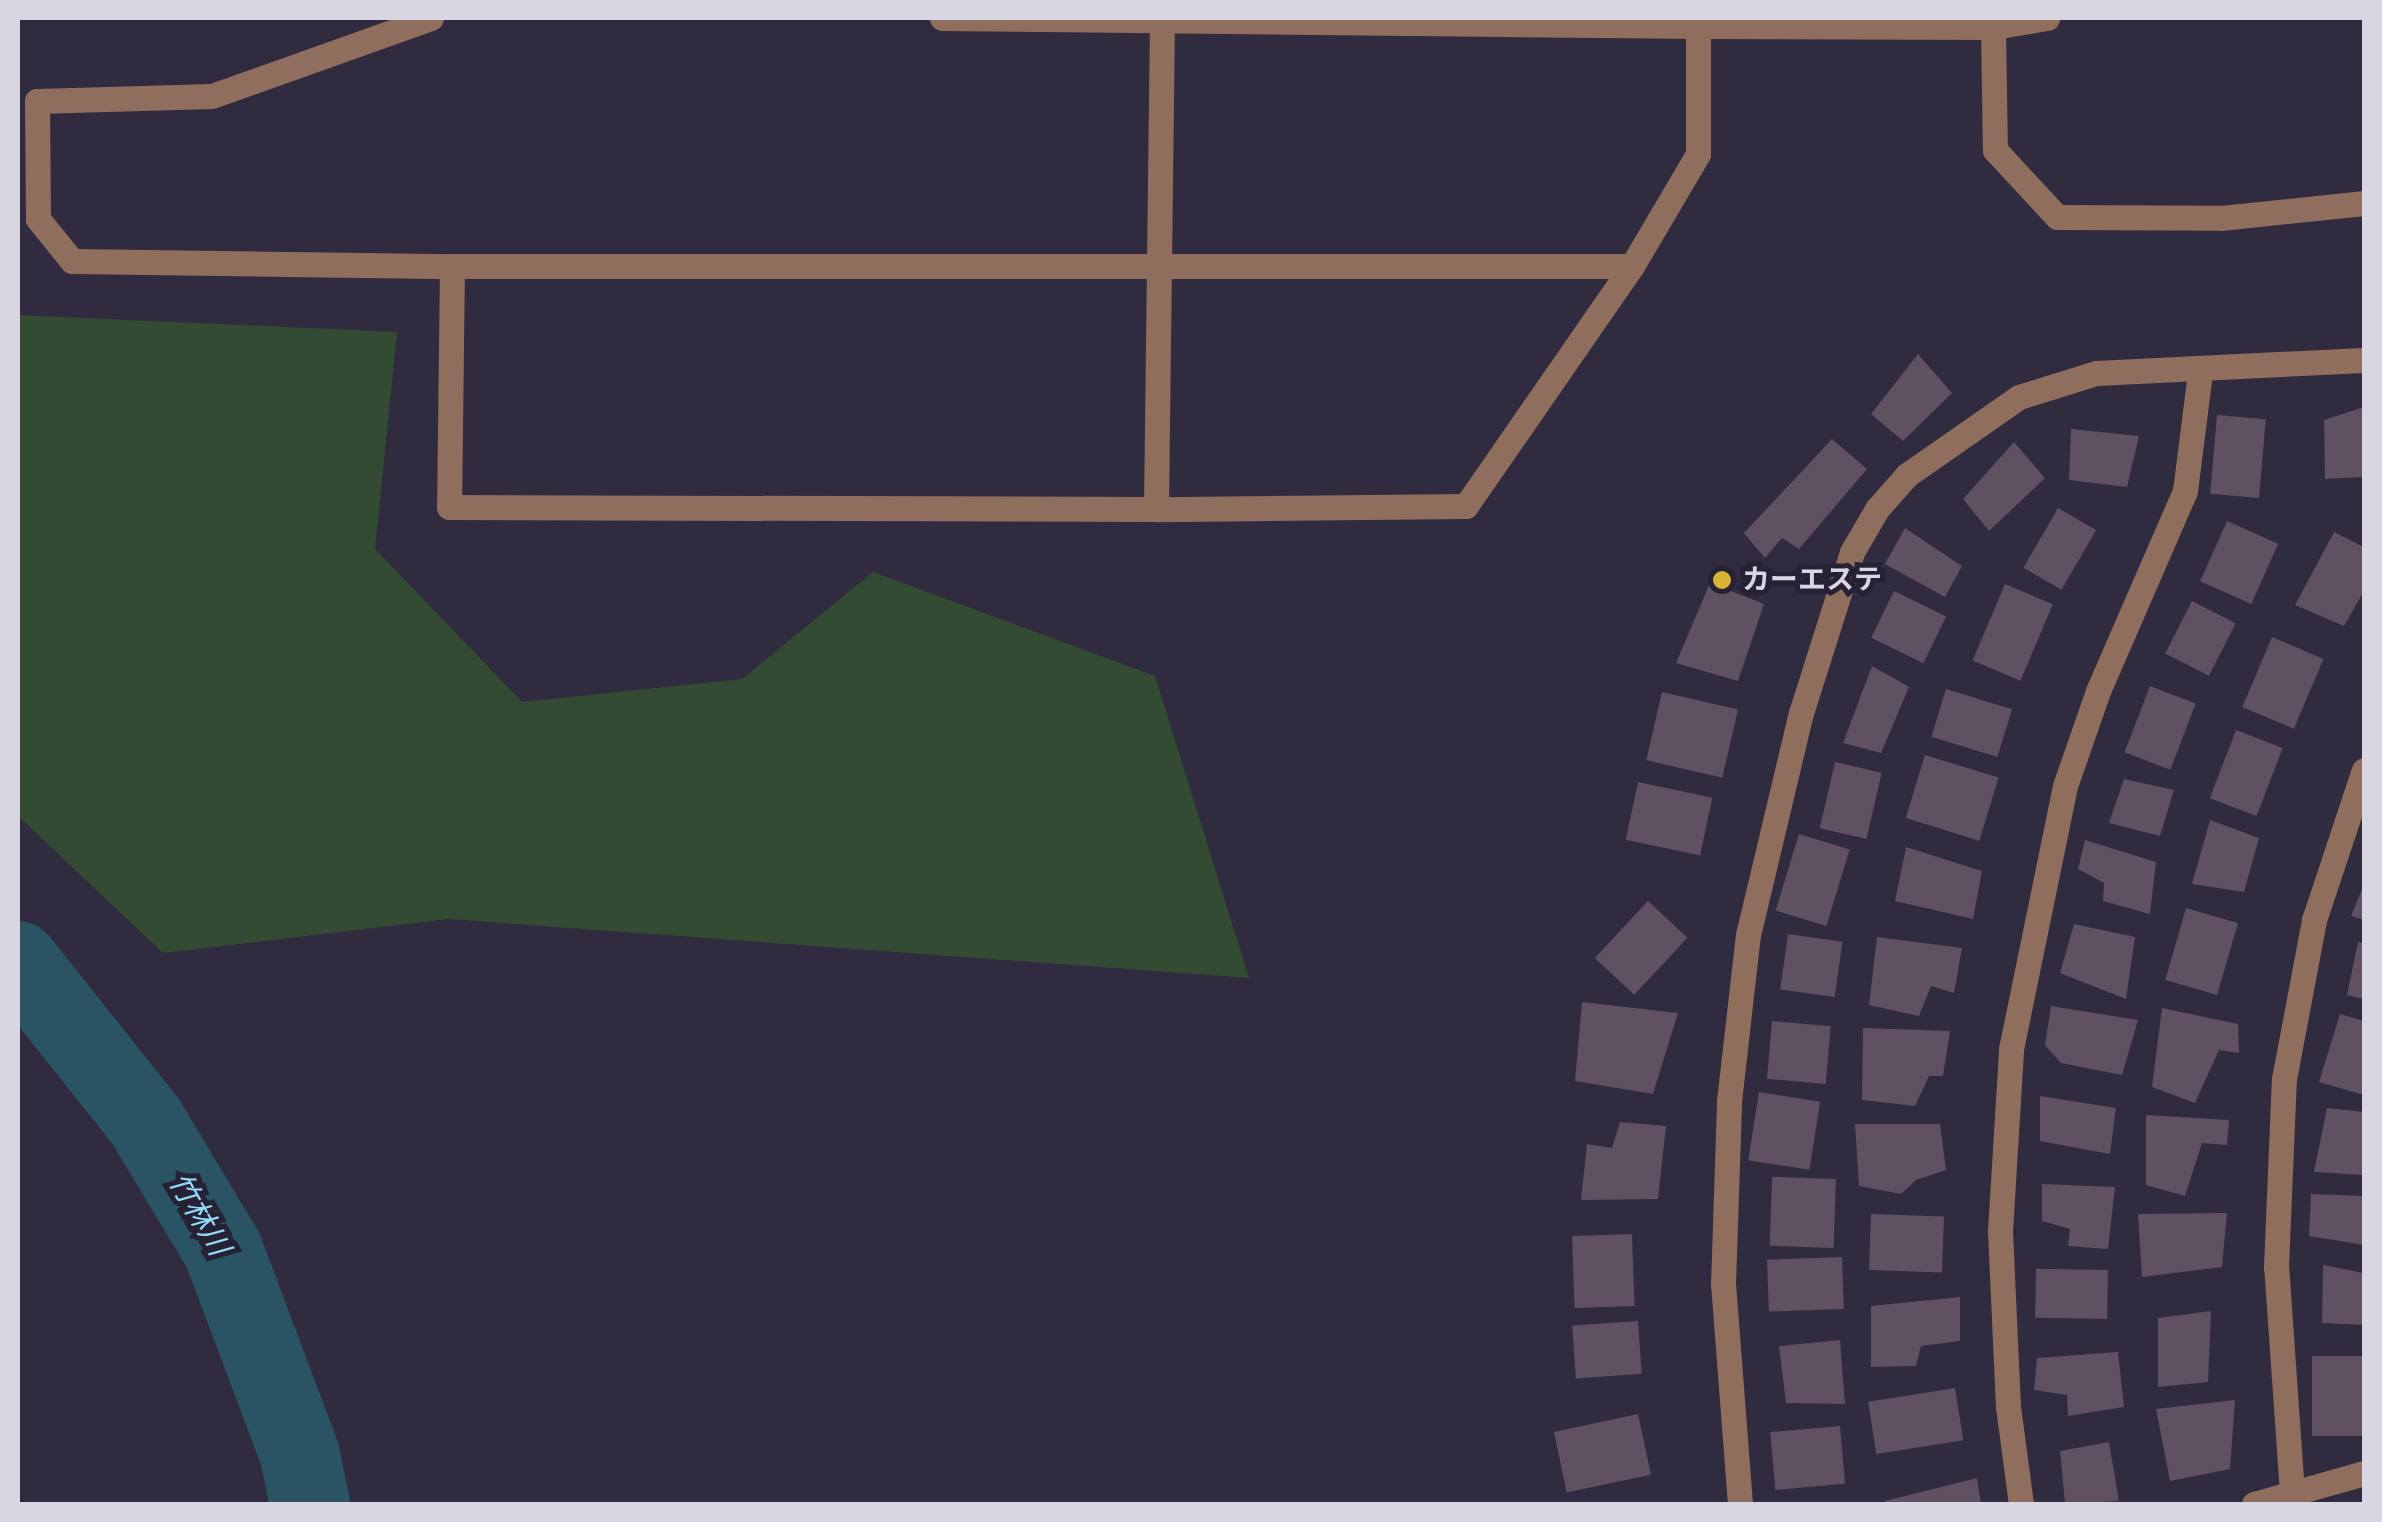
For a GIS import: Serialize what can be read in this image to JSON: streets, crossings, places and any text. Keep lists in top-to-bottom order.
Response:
{
  "water": ["竹林川"],
  "places": ["カーエステ"]
}
